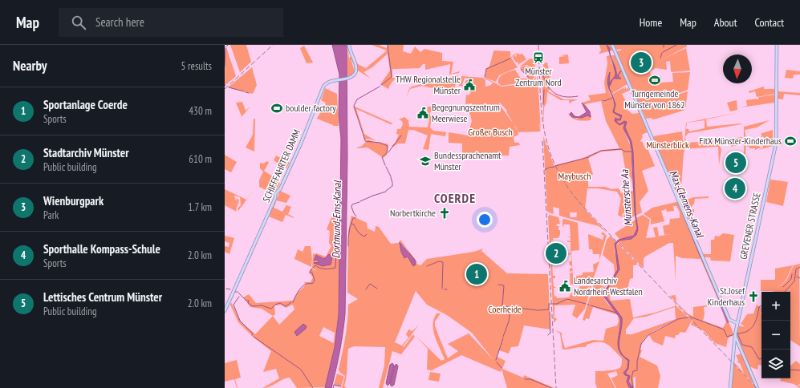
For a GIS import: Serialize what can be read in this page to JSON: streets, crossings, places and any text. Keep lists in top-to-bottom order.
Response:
{
  "streets": {
    "main road": ["SCHIFFFAHRTER DAMM", "GREVENER STRASSE"]
  },
  "districts": ["COERDE"],
  "water": ["Münstersche Aa", "Max-Clemens-Kanal", "Dortmund-Ems-Kanal"],
  "parks": [
    "Großer Busch",
    "Münsterblick",
    "Maybusch",
    "Coerheide"
  ],
  "places": {
    "station": ["Münster Zentrum Nord"],
    "sports": ["Turngemeinde Münster von 1862", "boulder factory", "FitX Münster-Kinderhaus"],
    "public building": ["THW Regionalstelle Münster", "Begegnungszentrum Meerwiese", "Landesarchiv Nordrhein-Westfalen"],
    "school or university": ["Bundessprachenamt Münster"],
    "church": ["Norbertkirche", "St.Josef Kinderhaus"]
  },
  "north": "bottom",
  "page": {
    "header": "Map",
    "search": "Search here",
    "nav": [
      "Home",
      "Map",
      "About",
      "Contact"
    ],
    "heading": ["Nearby", "5 results"],
    "pins": [
      "3",
      "5",
      "4",
      "2",
      "1"
    ],
    "list": [
      {
        "mark": "1",
        "name": "Sportanlage Coerde",
        "note": "Sports",
        "value": "430 m"
      },
      {
        "mark": "2",
        "name": "Stadtarchiv Münster",
        "note": "Public building",
        "value": "610 m"
      },
      {
        "mark": "3",
        "name": "Wienburgpark",
        "note": "Park",
        "value": "1.7 km"
      },
      {
        "mark": "4",
        "name": "Sporthalle Kompass-Schule",
        "note": "Sports",
        "value": "2.0 km"
      },
      {
        "mark": "5",
        "name": "Lettisches Centrum Münster",
        "note": "Public building",
        "value": "2.0 km"
      }
    ],
    "map_buttons": ["+", "−"]
  }
}
